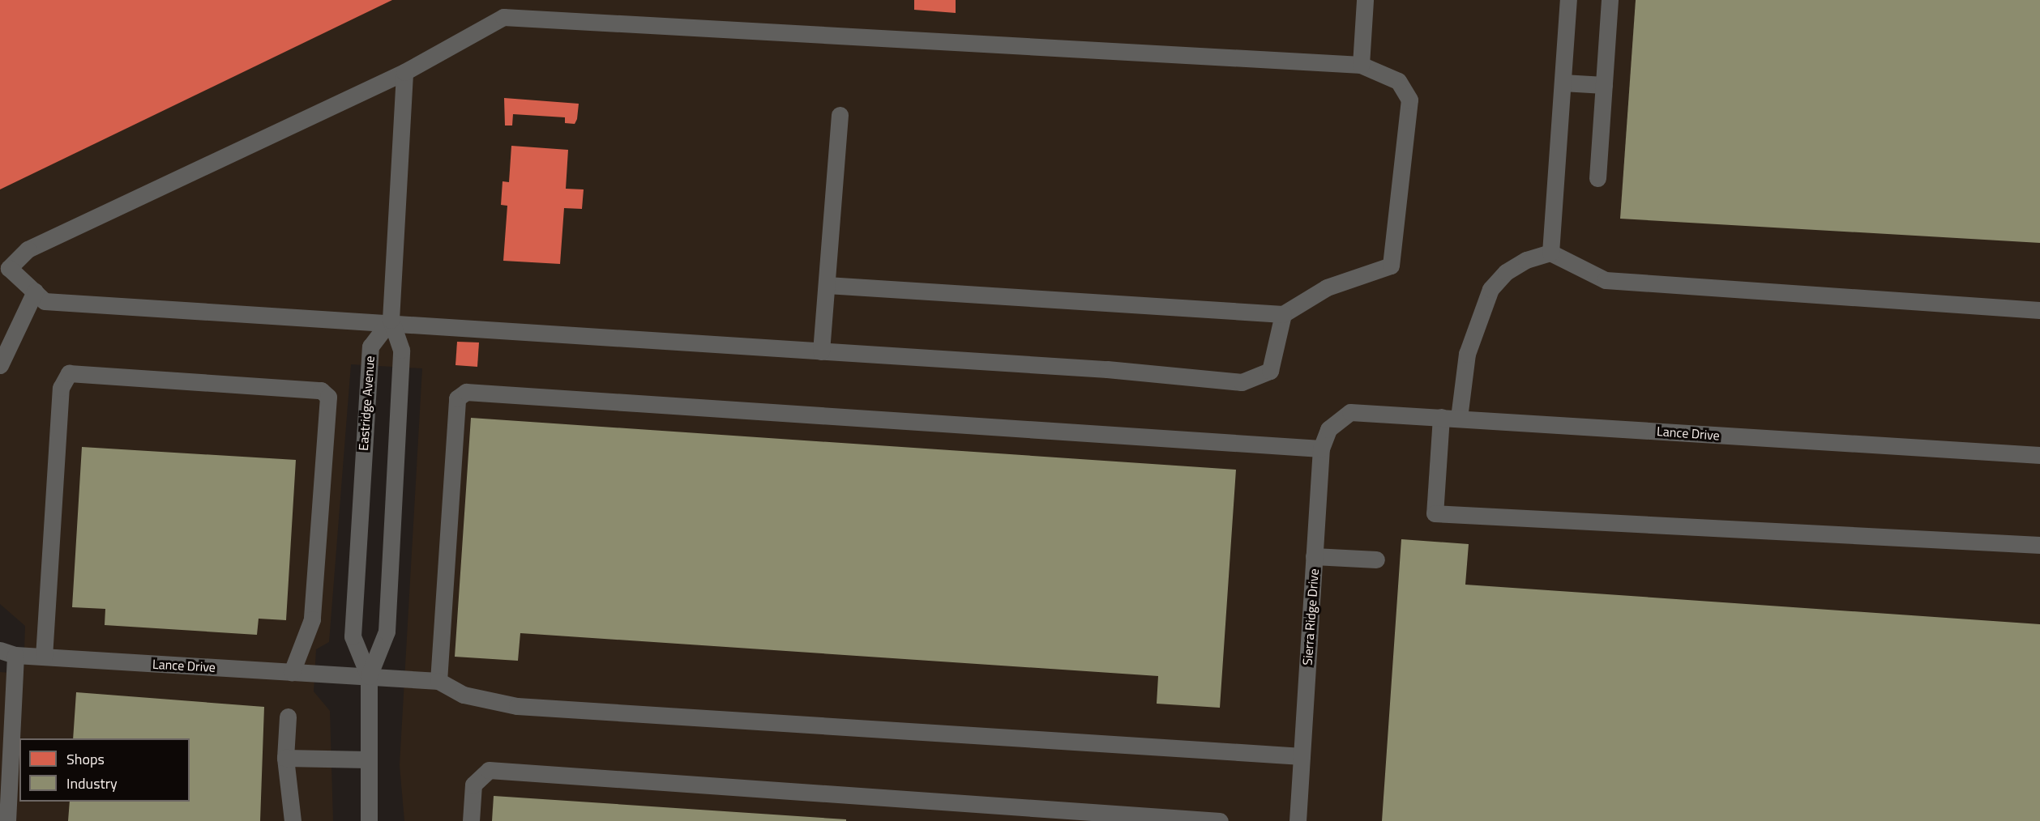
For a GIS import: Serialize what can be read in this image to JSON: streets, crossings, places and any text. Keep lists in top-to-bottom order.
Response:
{
  "streets": {
    "street": ["Eastridge Avenue", "Lance Drive", "Sierra Ridge Drive"]
  },
  "crossings": [
    ["Eastridge Avenue", "Lance Drive"],
    ["Lance Drive", "Sierra Ridge Drive"]
  ],
  "legend": ["Shops", "Industry"]
}
